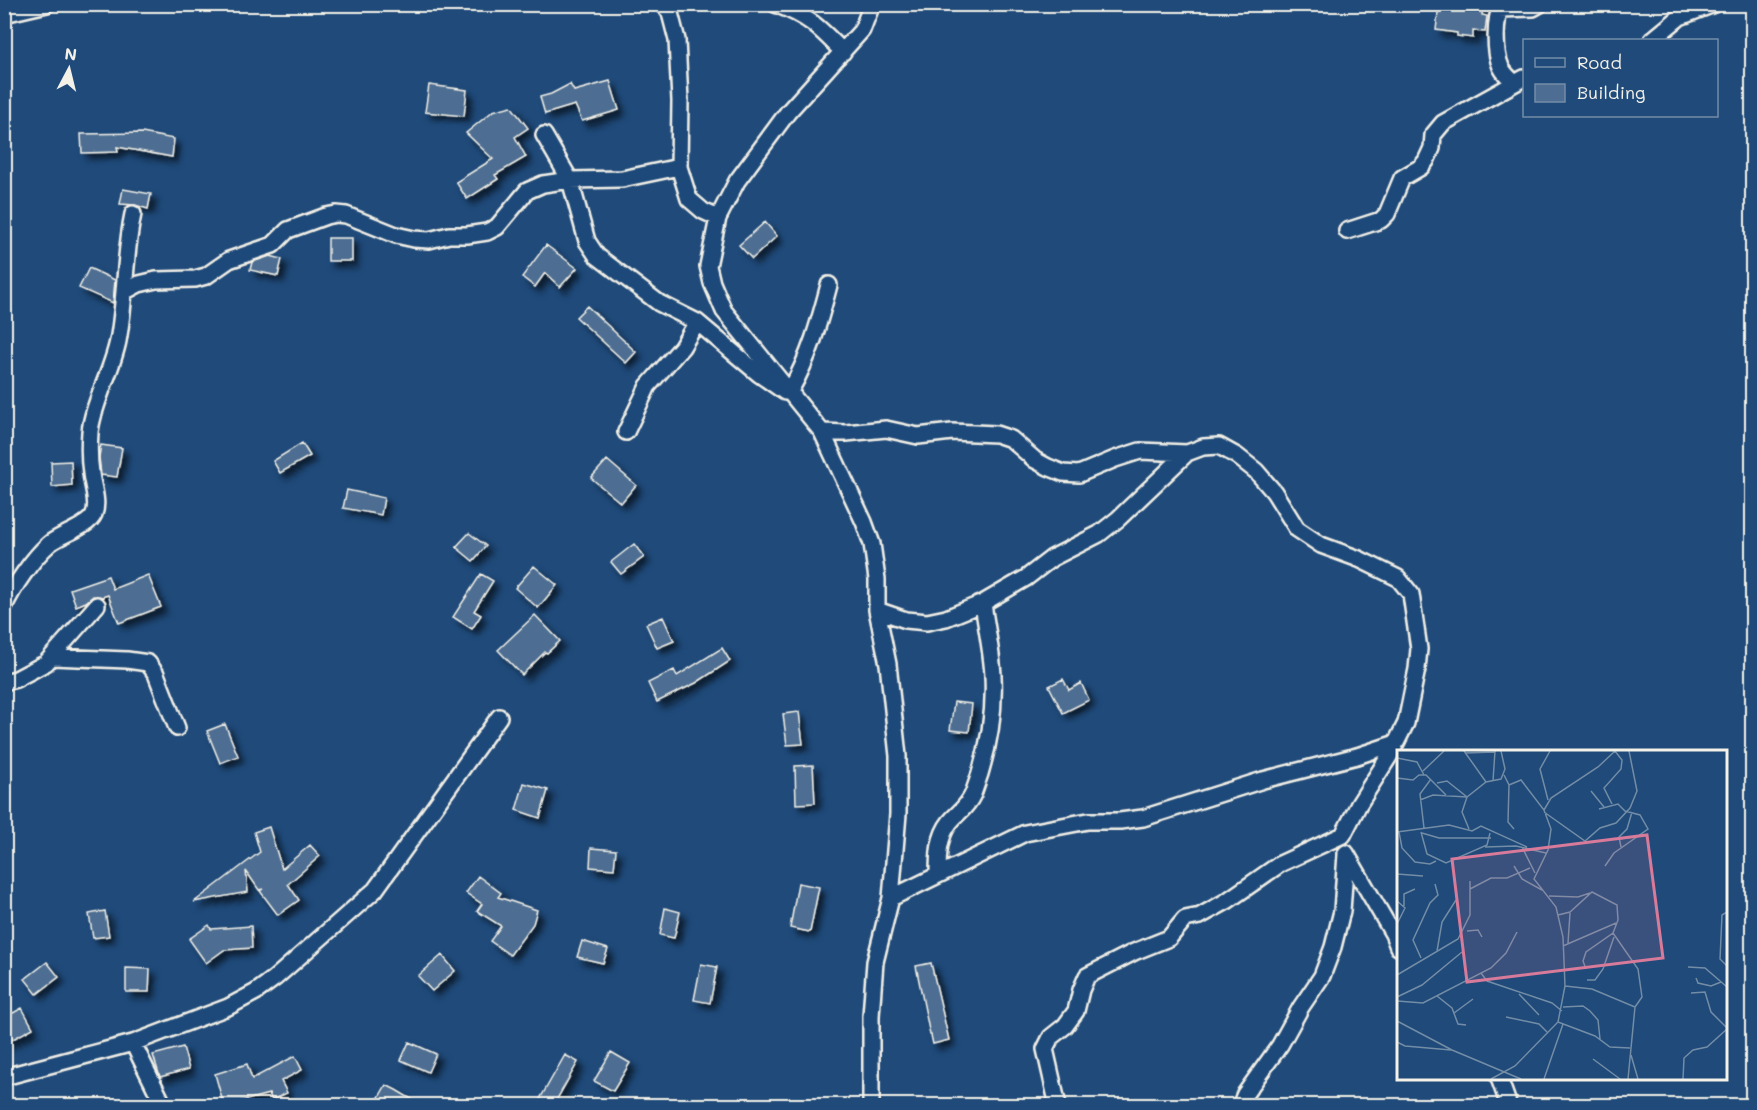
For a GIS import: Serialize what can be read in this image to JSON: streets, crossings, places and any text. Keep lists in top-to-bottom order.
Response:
{
  "legend": ["Road", "Building"],
  "north": "top"
}
